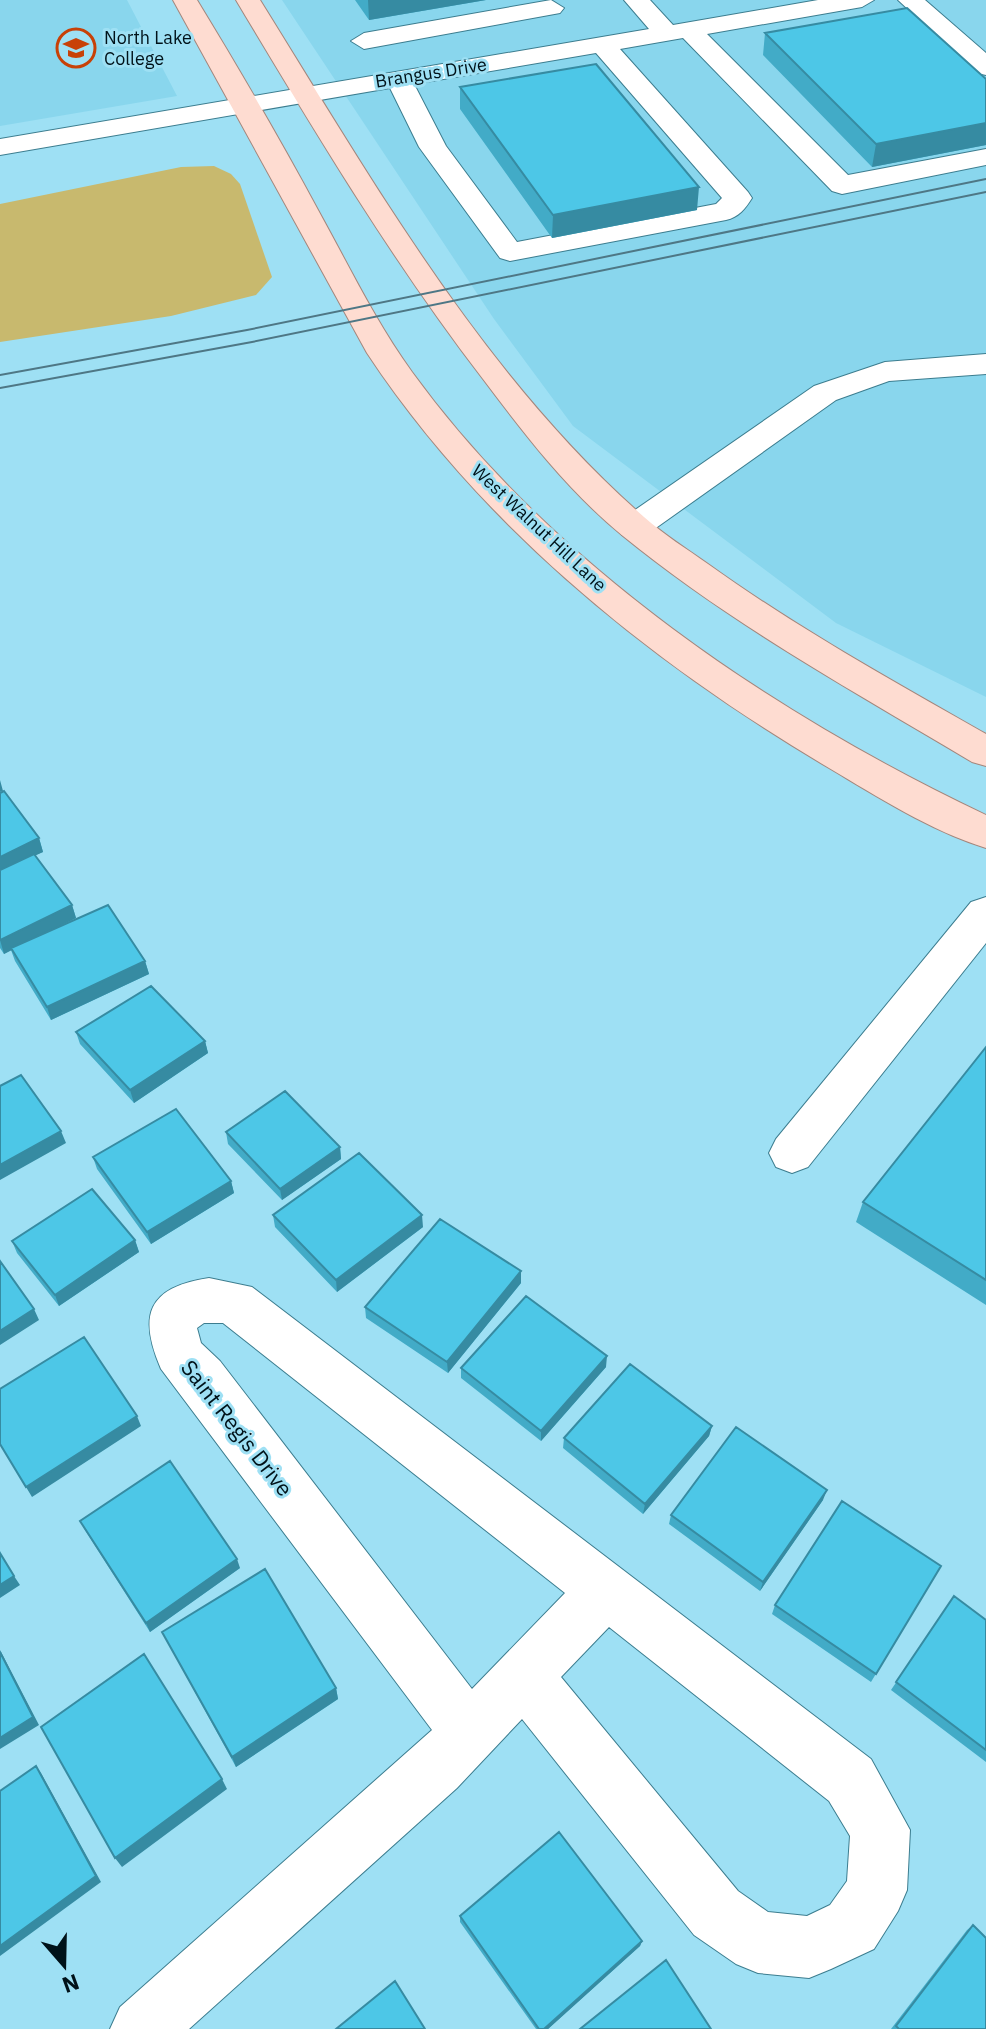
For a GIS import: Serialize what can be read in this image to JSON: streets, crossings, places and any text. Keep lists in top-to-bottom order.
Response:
{
  "streets": {
    "main road": ["West Walnut Hill Lane"],
    "street": ["Brangus Drive", "Saint Regis Drive"]
  },
  "crossings": [
    ["Brangus Drive", "West Walnut Hill Lane"]
  ],
  "places": {
    "school or university": ["North Lake College"]
  },
  "north": "bottom"
}
